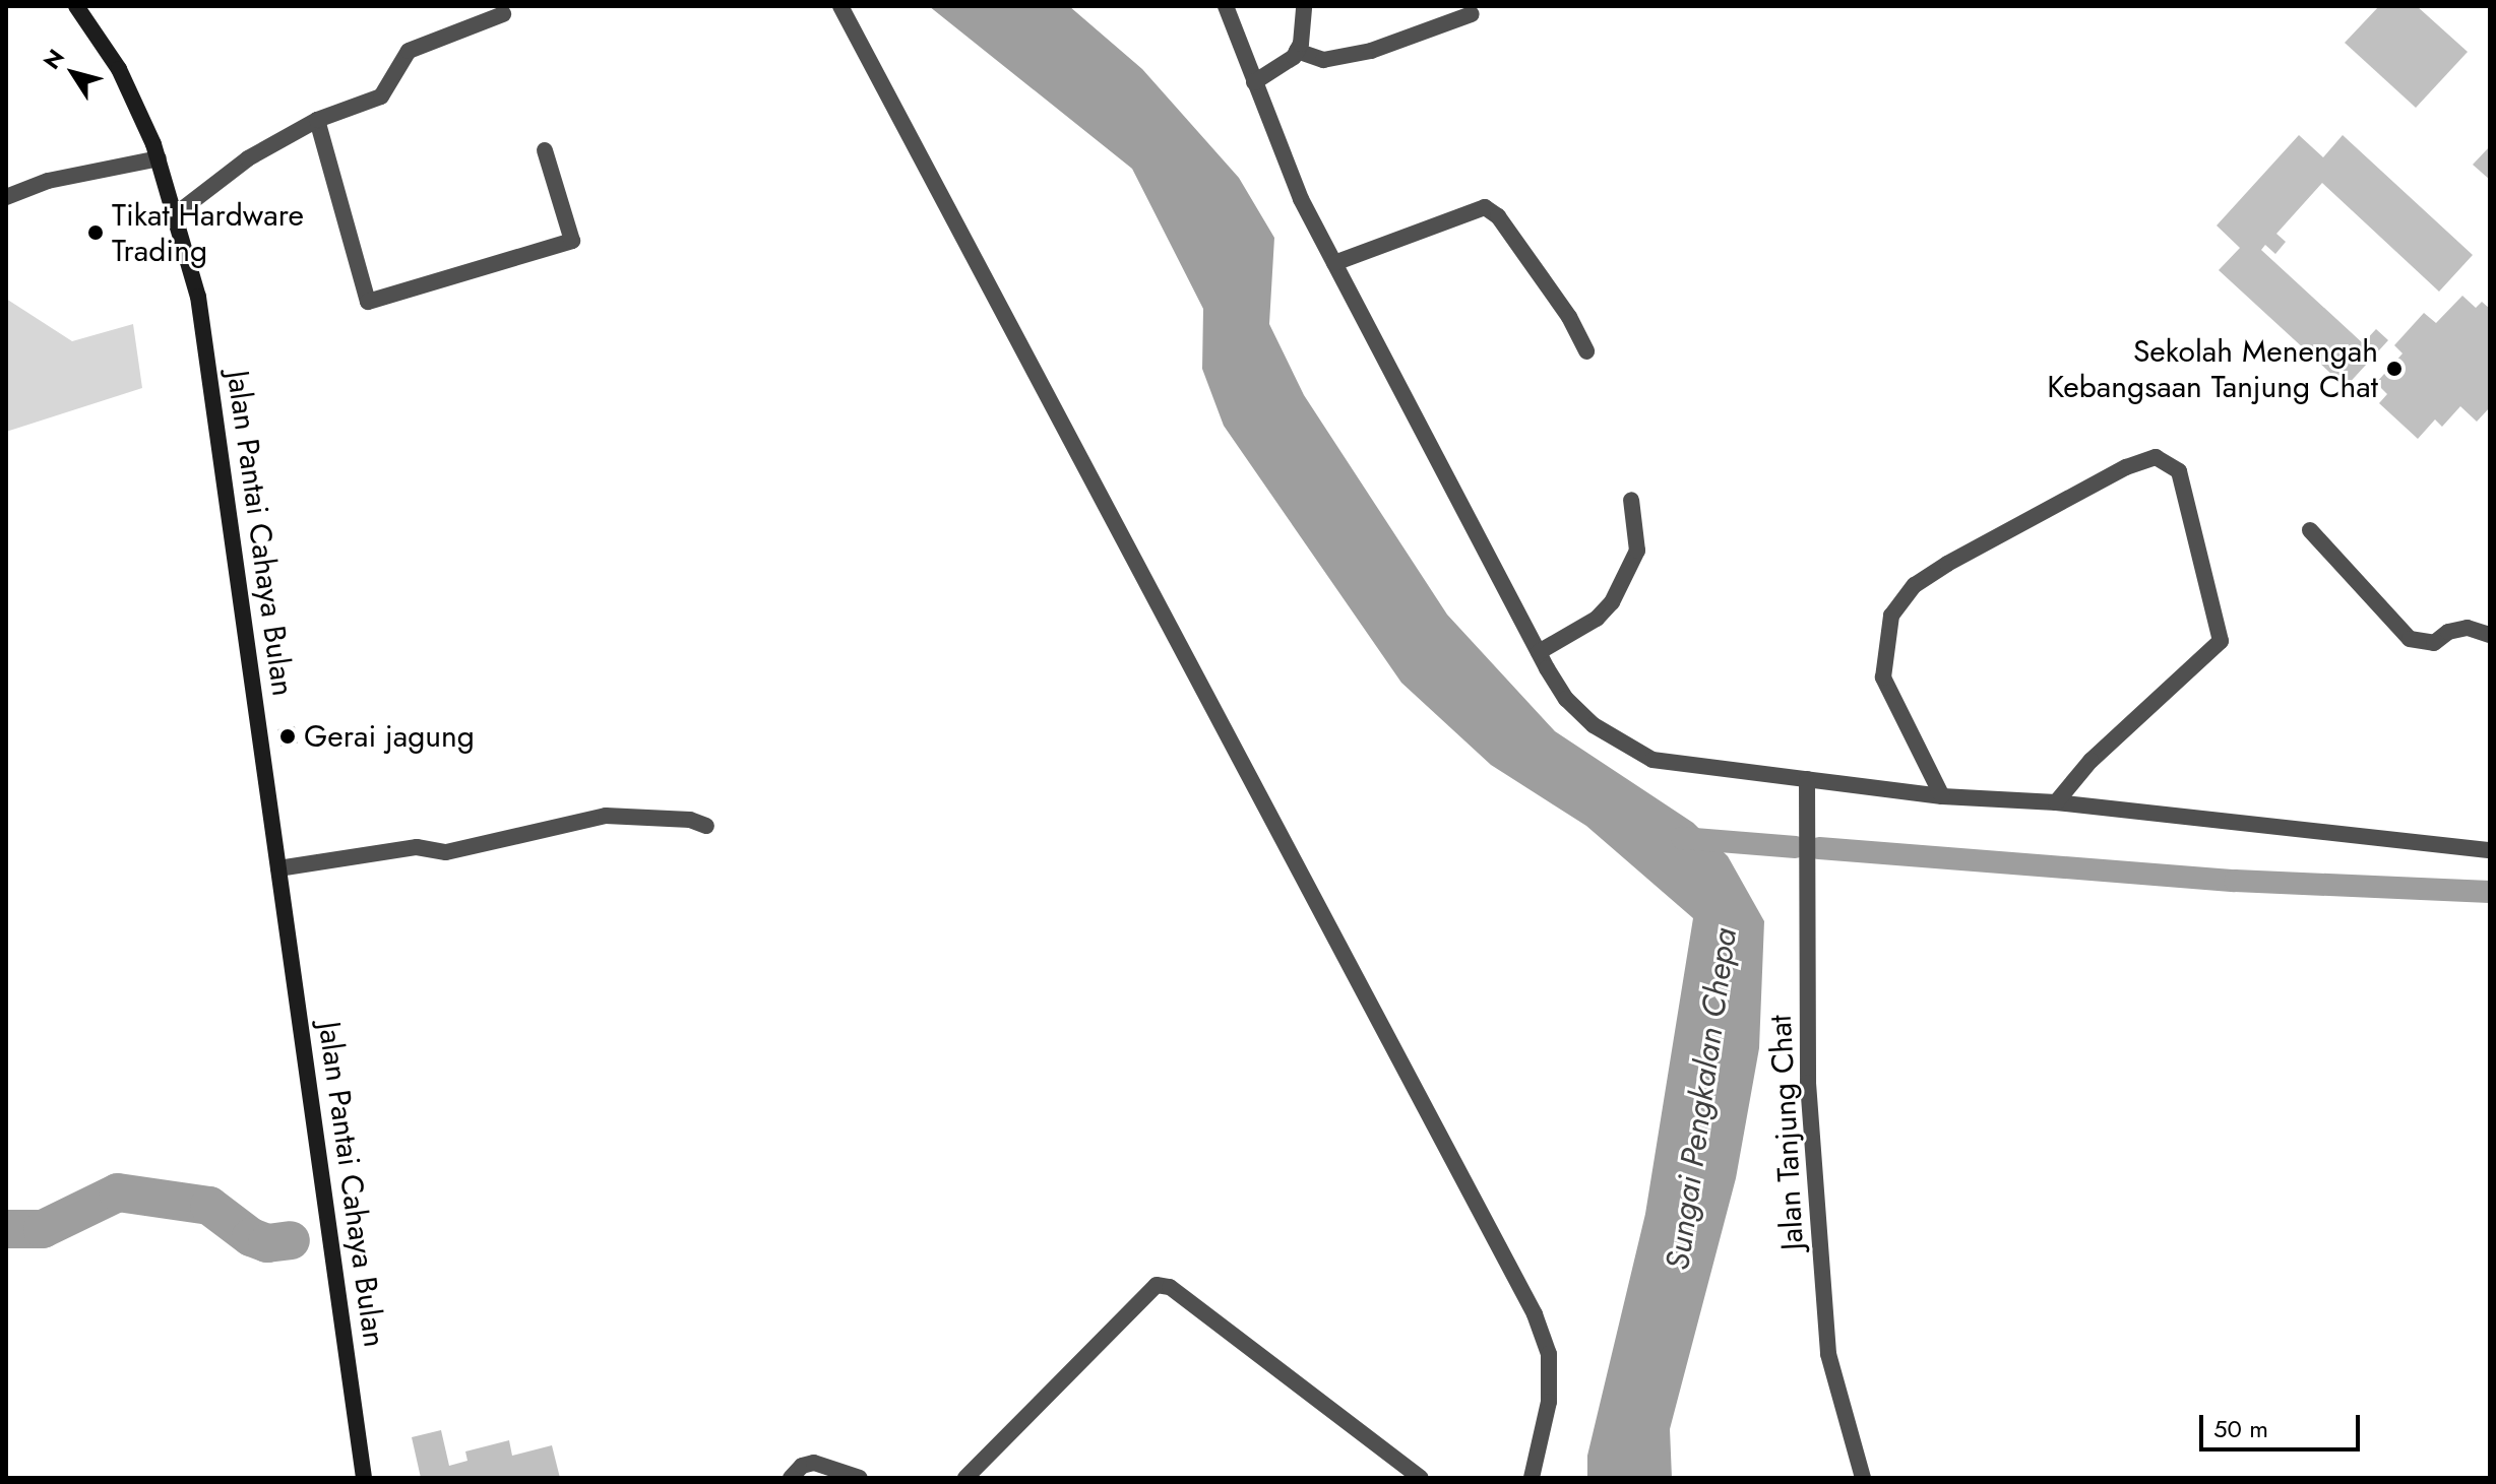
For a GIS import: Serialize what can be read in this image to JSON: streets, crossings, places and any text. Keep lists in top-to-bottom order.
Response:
{
  "streets": {
    "main road": ["Jalan Pantai Cahaya Bulan"],
    "street": ["Jalan Tanjung Chat"]
  },
  "water": ["Sungai Pengkalan Chepa"],
  "places": ["Tikat Hardware Trading", "Sekolah Menengah Kebangsaan Tanjung Chat", "Gerai jagung"],
  "scale_bar": "50 m",
  "north": "top left"
}
